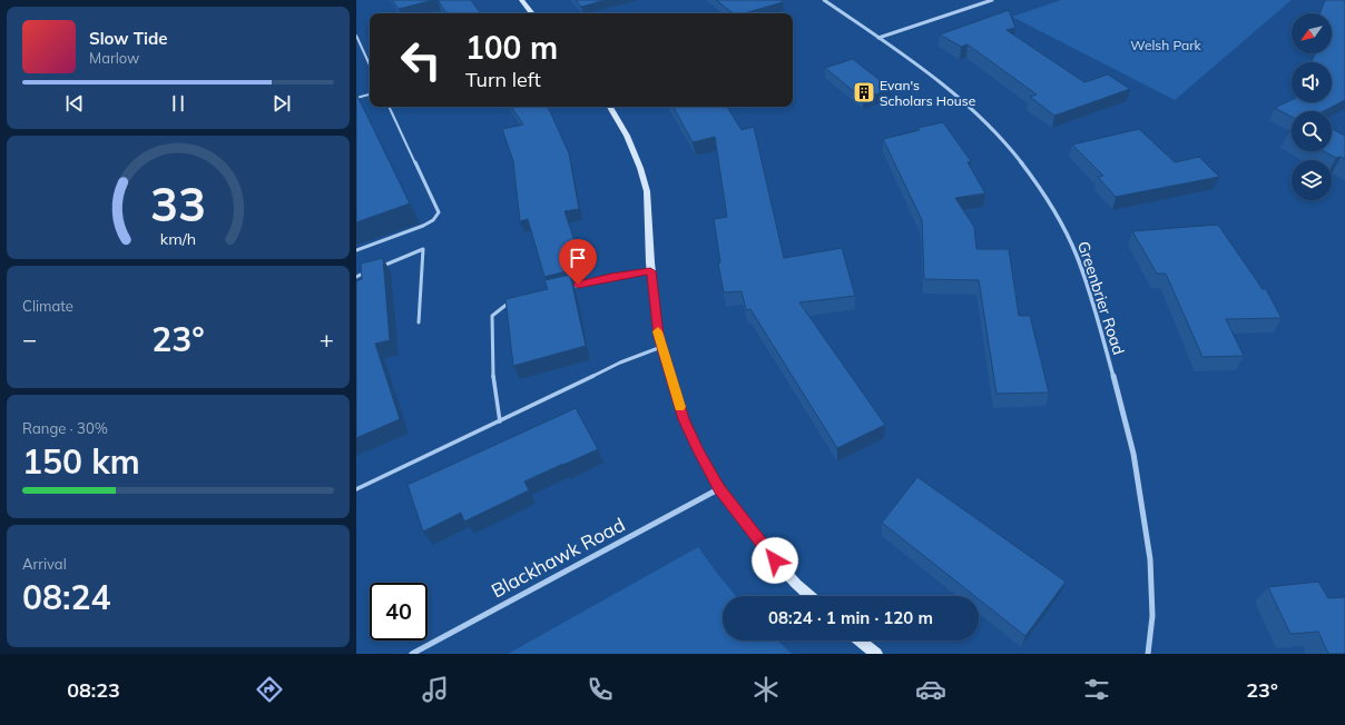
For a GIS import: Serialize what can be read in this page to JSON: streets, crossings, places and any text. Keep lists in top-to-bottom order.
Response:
{
  "streets": {
    "street": ["Greenbrier Road", "Blackhawk Road"]
  },
  "parks": ["Welsh Park"],
  "places": {
    "building": ["Evan's Scholars House"]
  },
  "north": "bottom left",
  "page": {
    "turn": ["100 m", "Turn left"],
    "song": ["Slow Tide", "Marlow"],
    "tile": [
      "Climate",
      ["Range · 30%", "150 km"],
      ["Arrival", "08:24"]
    ],
    "heat": ["−", "23°", "+"],
    "limit": "40",
    "trip": "08:24 · 1 min · 120 m",
    "tabs": ["08:23", "23°"],
    "gauge": ["33", "km/h"]
  }
}
